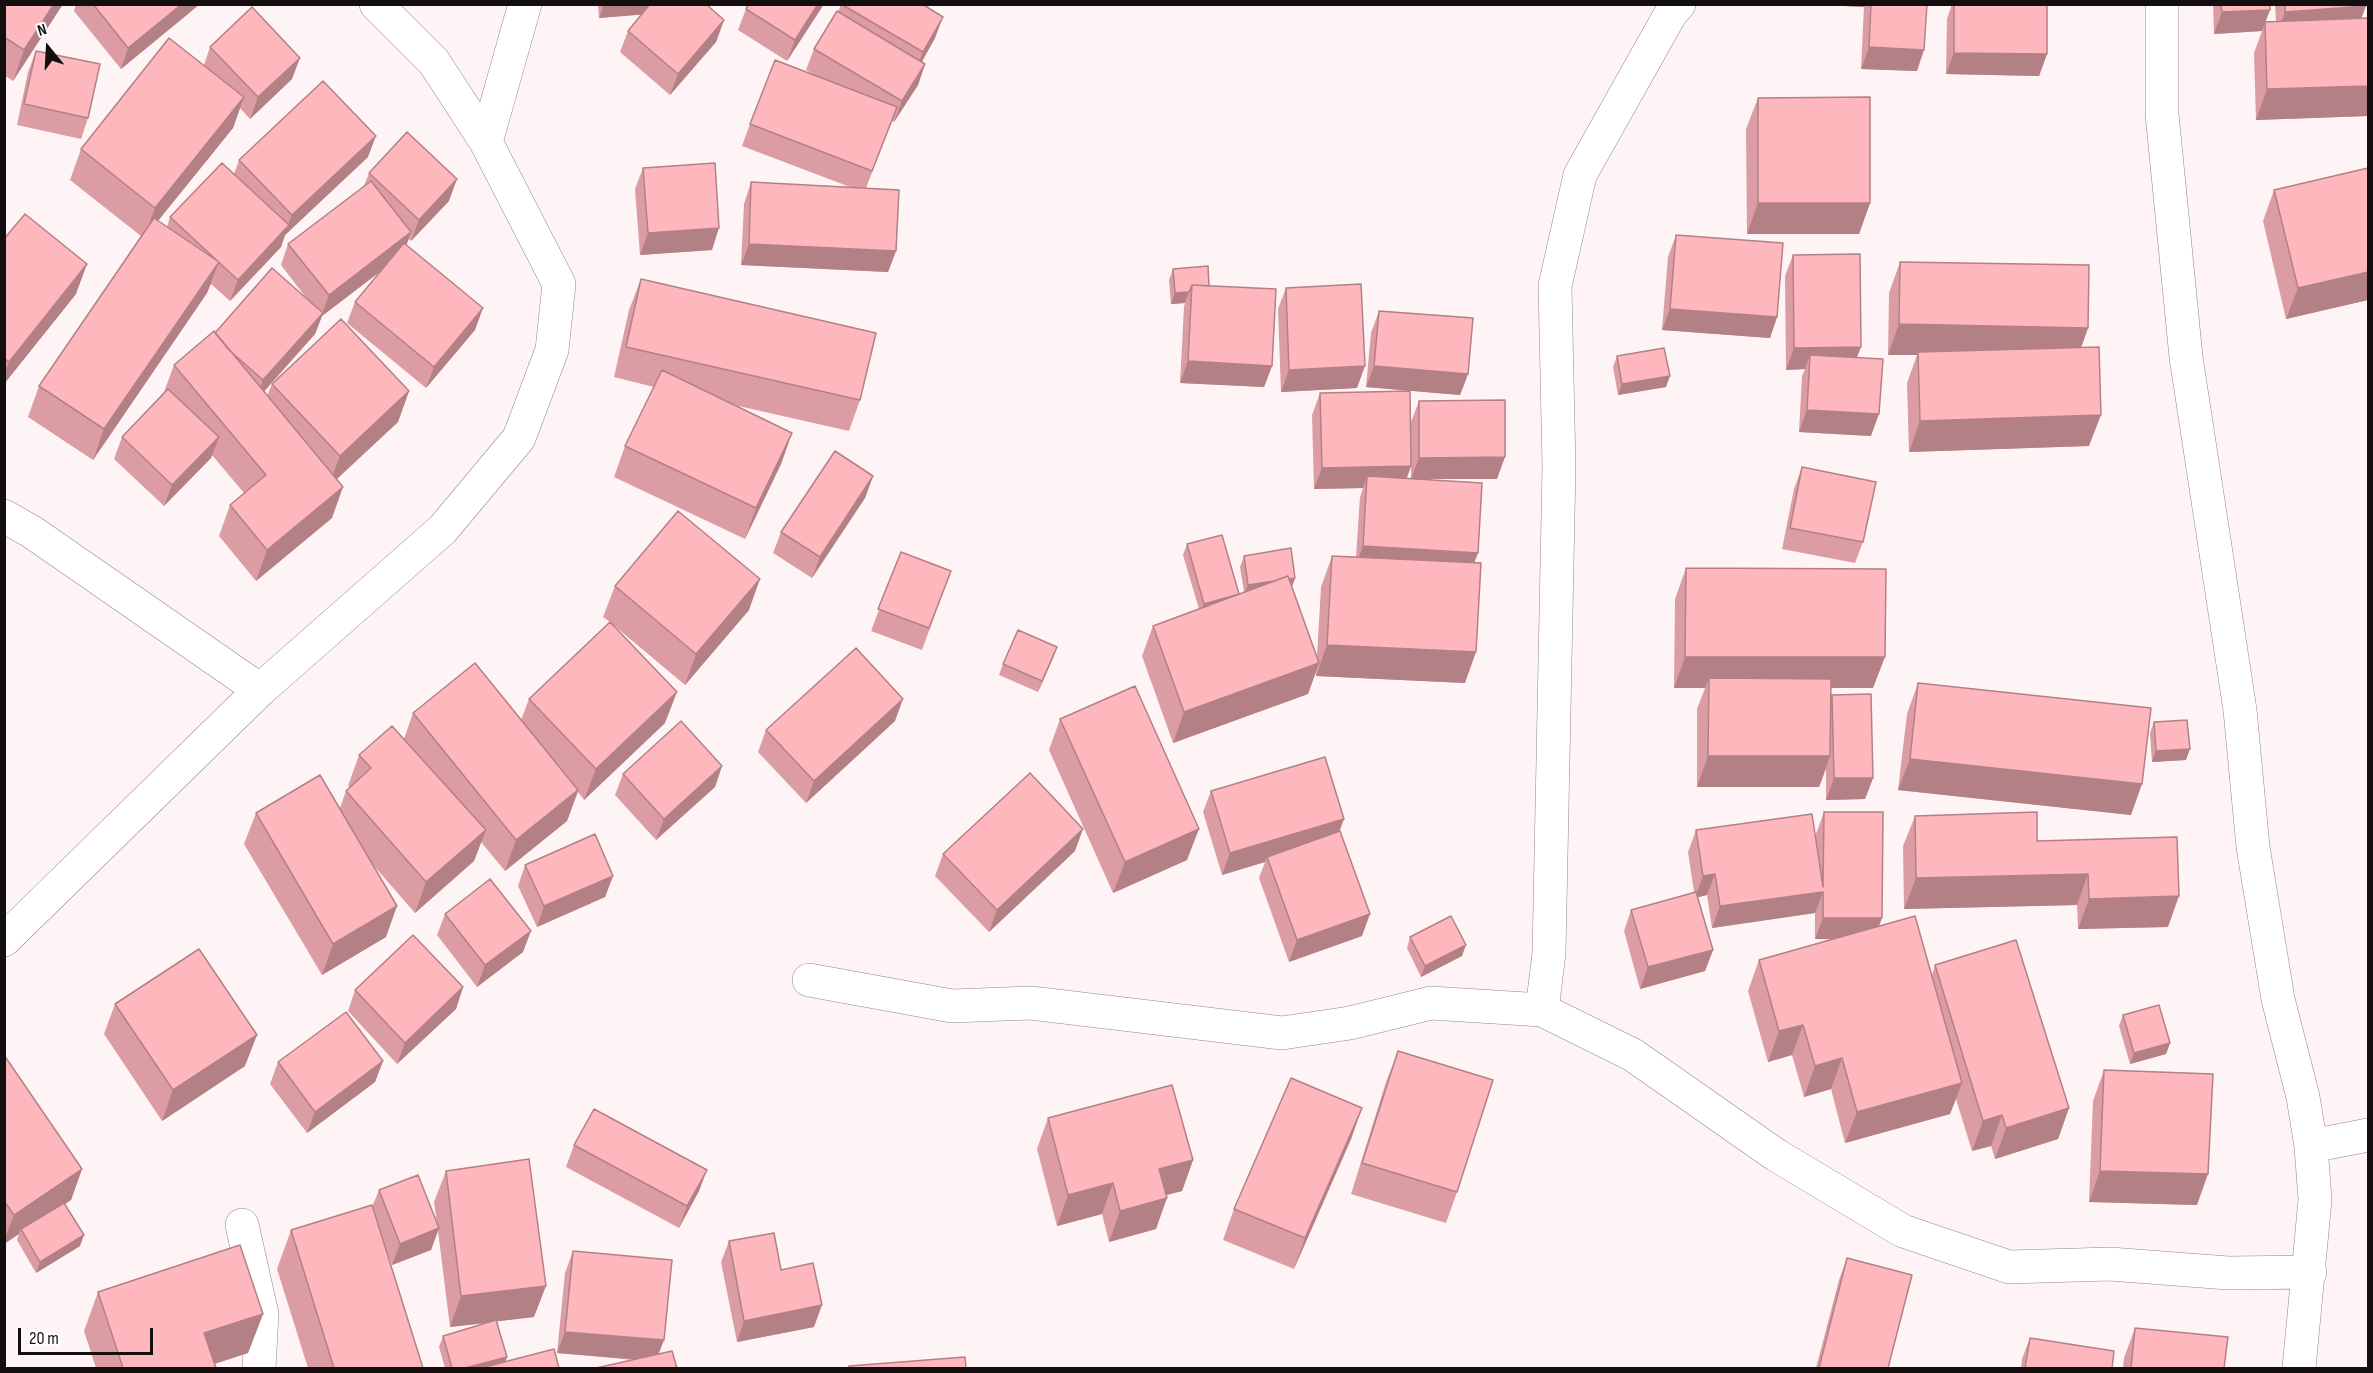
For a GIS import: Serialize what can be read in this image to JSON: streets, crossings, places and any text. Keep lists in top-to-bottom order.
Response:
{
  "scale_bar": "20 m",
  "north": "top"
}
